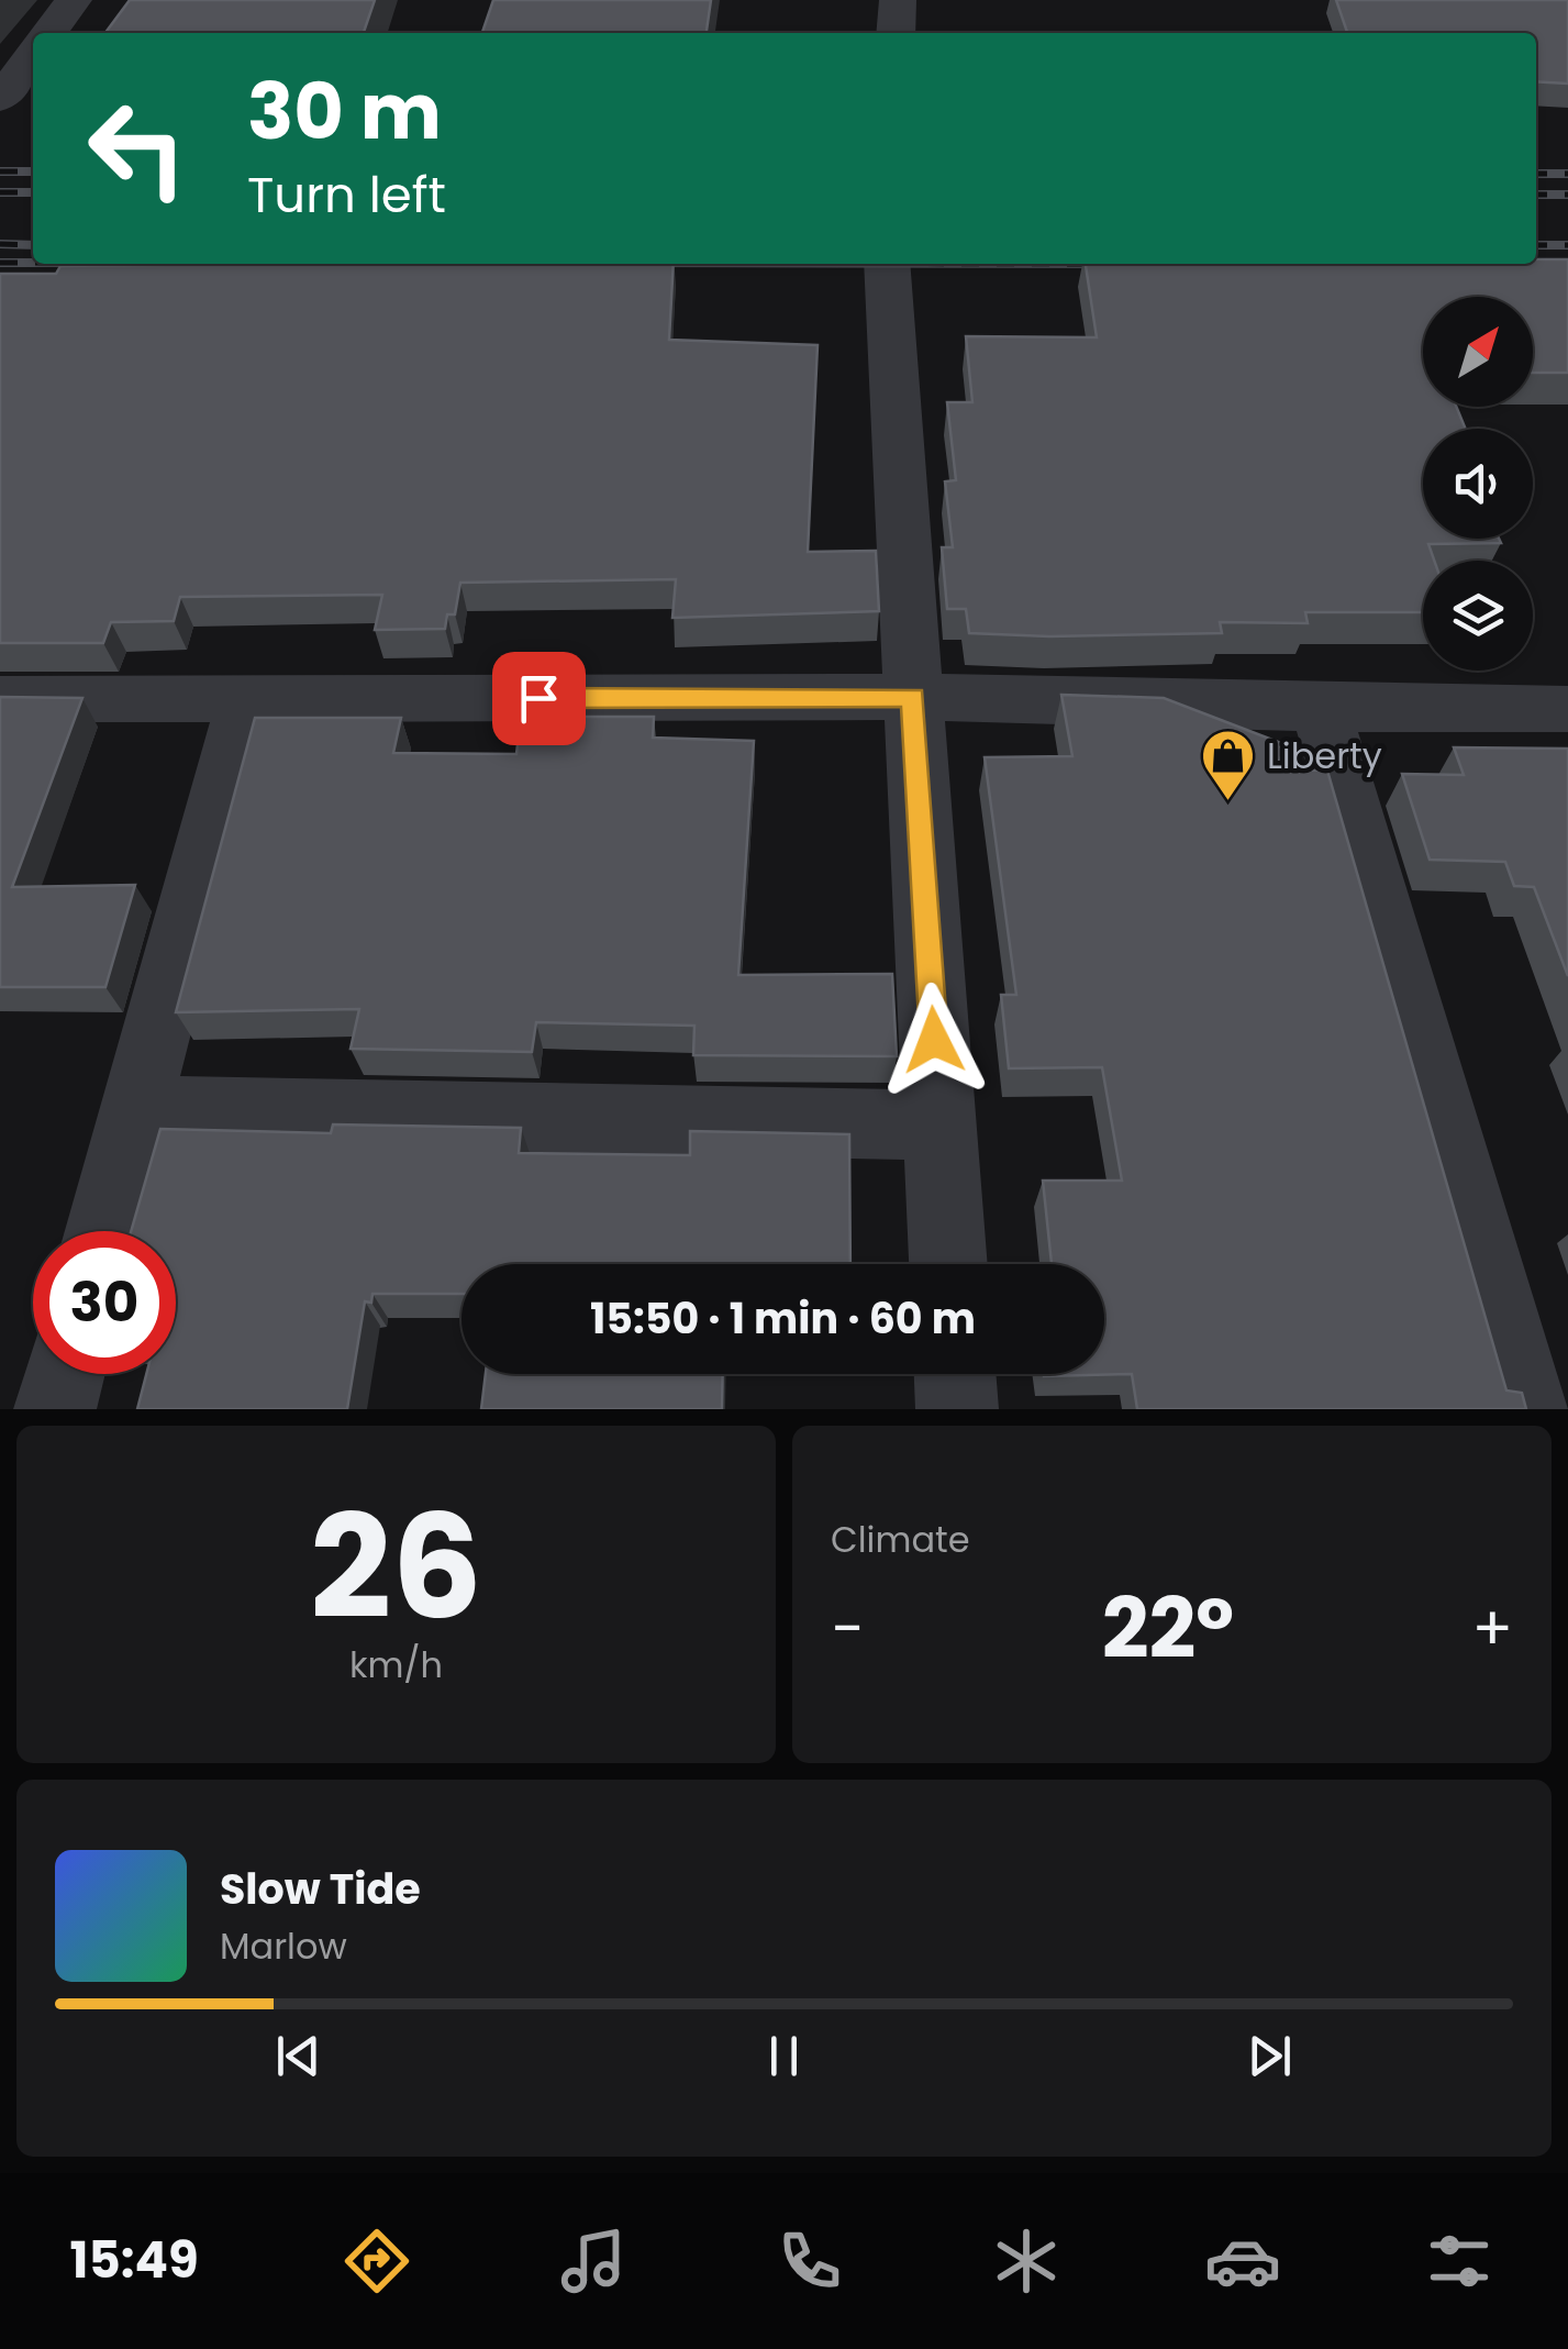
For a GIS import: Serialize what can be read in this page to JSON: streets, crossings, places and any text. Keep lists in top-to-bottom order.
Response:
{
  "places": {
    "shop": ["Liberty"]
  },
  "north": "top right",
  "page": {
    "turn": ["30 m", "Turn left"],
    "limit": "30",
    "trip": "15:50 · 1 min · 60 m",
    "tile": [
      ["26", "km/h"],
      "Climate"
    ],
    "heat": ["−", "22°", "+"],
    "song": ["Slow Tide", "Marlow"],
    "tabs": "15:49"
  }
}
